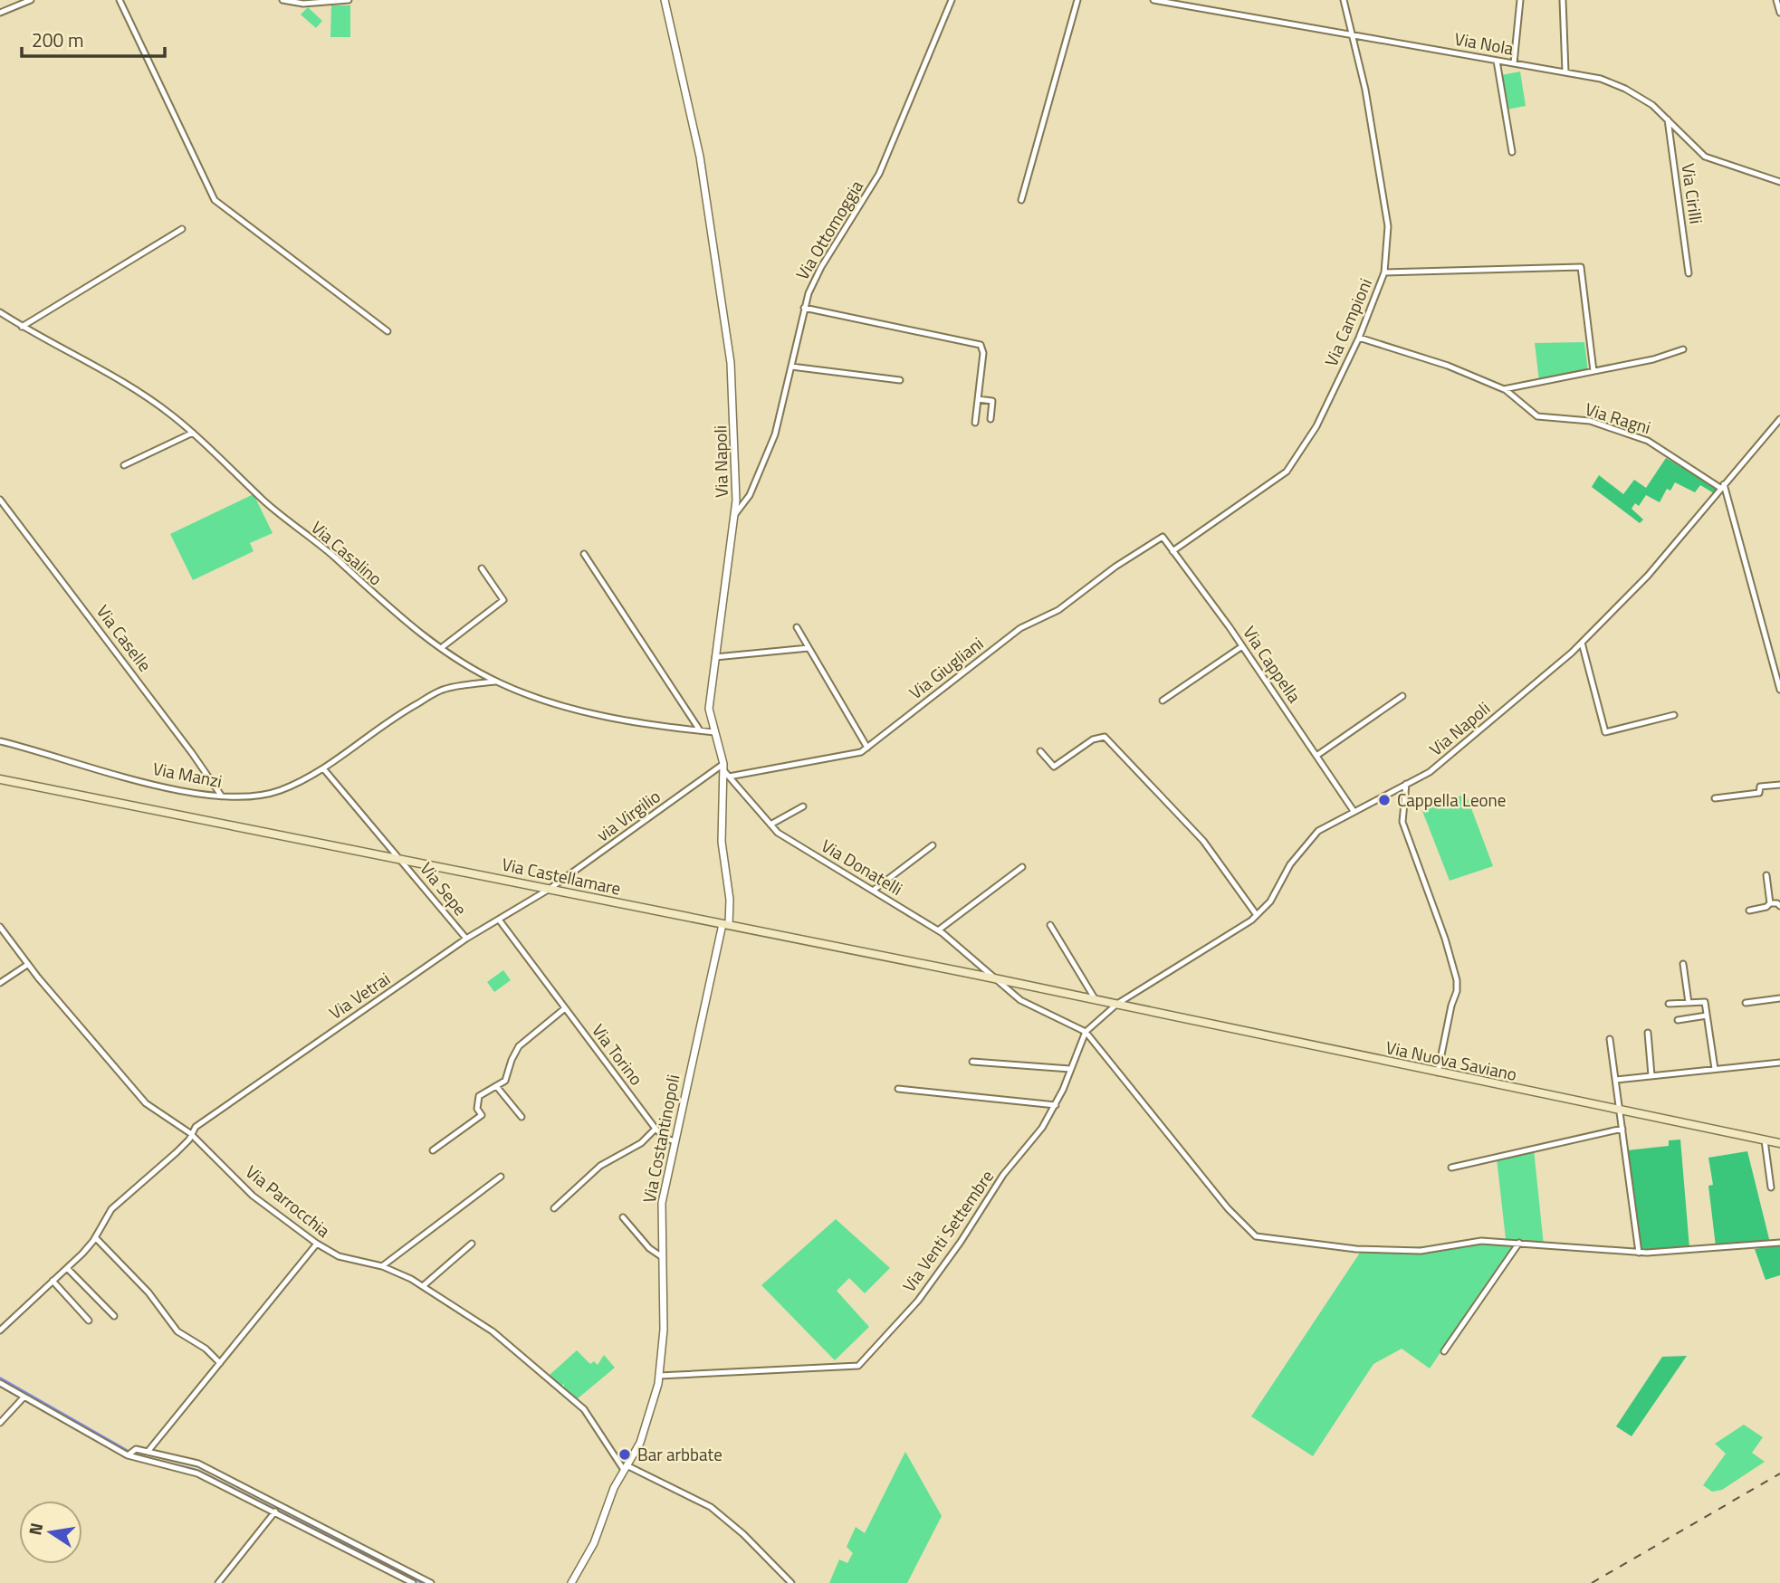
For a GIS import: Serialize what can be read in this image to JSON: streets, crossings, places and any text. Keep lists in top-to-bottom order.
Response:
{
  "streets": {
    "main road": ["Via Castellamare", "Via Nuova Saviano"],
    "street": [
      "Via Nola",
      "Via Cirilli",
      "Via Ottomoggia",
      "Via Campioni",
      "Via Ragni",
      "Via Napoli",
      "Via Casalino",
      "Via Caselle",
      "Via Cappella",
      "Via Giugliani",
      "Via Manzi",
      "via Virgilio",
      "Via Donatelli",
      "Via Sepe",
      "Via Vetrai",
      "Via Torino",
      "Via Costantinopoli",
      "Via Parrocchia",
      "Via Venti Settembre"
    ]
  },
  "crossings": [
    ["Via Nola", "Via Cirilli"],
    ["Via Nola", "Via Campioni"],
    ["Via Ottomoggia", "Via Napoli"],
    ["Via Campioni", "Via Ragni"],
    ["Via Campioni", "Via Cappella"],
    ["Via Ragni", "Via Napoli"],
    ["Via Napoli", "Via Casalino"],
    ["Via Napoli", "Via Cappella"],
    ["Via Napoli", "Via Giugliani"],
    ["Via Napoli", "via Virgilio"],
    ["Via Napoli", "Via Donatelli"],
    ["Via Napoli", "Via Castellamare"],
    ["Via Napoli", "Via Nuova Saviano"],
    ["Via Napoli", "Via Costantinopoli"],
    ["Via Napoli", "Via Venti Settembre"],
    ["Via Casalino", "Via Manzi"],
    ["Via Caselle", "Via Manzi"],
    ["Via Cappella", "Via Giugliani"],
    ["Via Giugliani", "via Virgilio"],
    ["Via Giugliani", "Via Donatelli"],
    ["Via Manzi", "Via Sepe"],
    ["via Virgilio", "Via Donatelli"],
    ["via Virgilio", "Via Castellamare"],
    ["via Virgilio", "Via Vetrai"],
    ["Via Donatelli", "Via Castellamare"],
    ["Via Donatelli", "Via Venti Settembre"],
    ["Via Castellamare", "Via Sepe"],
    ["Via Castellamare", "Via Vetrai"],
    ["Via Castellamare", "Via Nuova Saviano"],
    ["Via Castellamare", "Via Costantinopoli"],
    ["Via Castellamare", "Via Venti Settembre"],
    ["Via Sepe", "Via Vetrai"],
    ["Via Vetrai", "Via Torino"],
    ["Via Vetrai", "Via Parrocchia"],
    ["Via Torino", "Via Costantinopoli"],
    ["Via Nuova Saviano", "Via Venti Settembre"],
    ["Via Costantinopoli", "Via Parrocchia"],
    ["Via Costantinopoli", "Via Venti Settembre"]
  ],
  "places": ["Cappella Leone", "Bar arbbate"],
  "scale_bar": "200 m",
  "north": "left"
}
